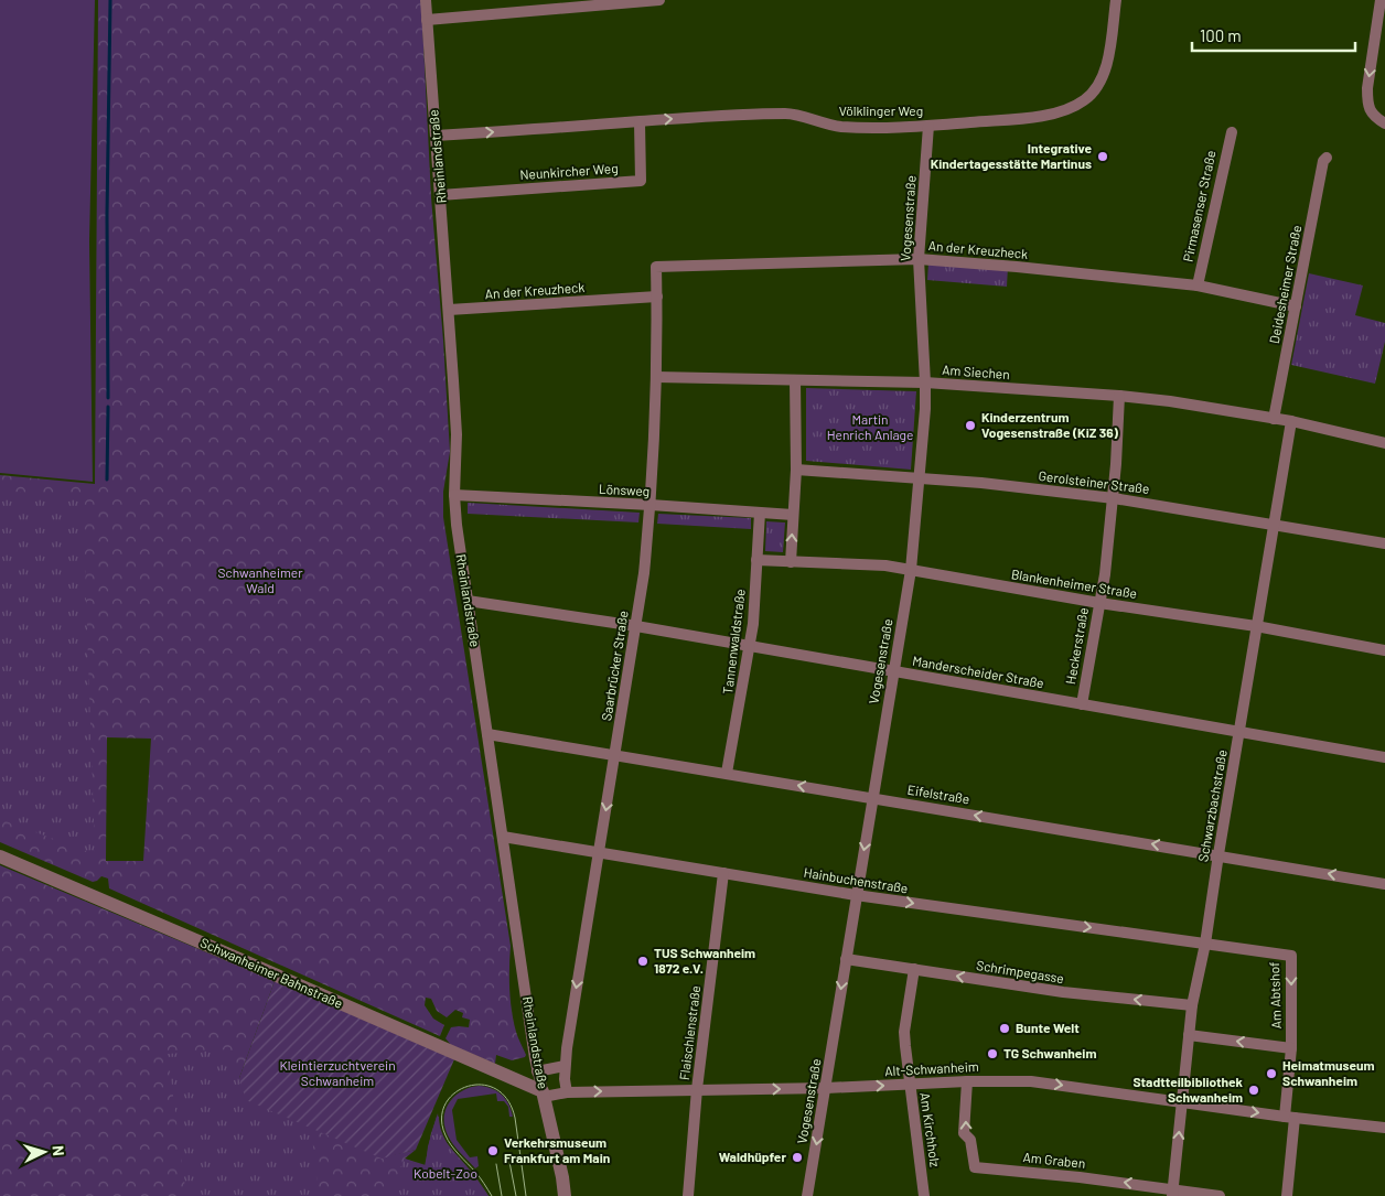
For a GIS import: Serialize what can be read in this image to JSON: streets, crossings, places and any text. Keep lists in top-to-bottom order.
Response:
{
  "streets": {
    "street": [
      "Völklinger Weg",
      "Rheinlandstraße",
      "Neunkircher Weg",
      "Pirmasenser Straße",
      "Vogesenstraße",
      "An der Kreuzheck",
      "Deidesheimer Straße",
      "Am Siechen",
      "Gerolsteiner Straße",
      "Lönsweg",
      "Blankenheimer Straße",
      "Tannenwaldstraße",
      "Heckerstraße",
      "Saarbrücker Straße",
      "Manderscheider Straße",
      "Eifelstraße",
      "Schwarzbachstraße",
      "Hainbuchenstraße",
      "Schrimpegasse",
      "Schwanheimer Bahnstraße",
      "Am Abtshof",
      "Flaischlenstraße",
      "Alt-Schwanheim",
      "Am Kirchholz",
      "Am Graben"
    ]
  },
  "crossings": [
    ["Völklinger Weg", "Rheinlandstraße"],
    ["Völklinger Weg", "Neunkircher Weg"],
    ["Völklinger Weg", "Vogesenstraße"],
    ["Rheinlandstraße", "Neunkircher Weg"],
    ["Rheinlandstraße", "An der Kreuzheck"],
    ["Rheinlandstraße", "Lönsweg"],
    ["Rheinlandstraße", "Manderscheider Straße"],
    ["Rheinlandstraße", "Eifelstraße"],
    ["Rheinlandstraße", "Hainbuchenstraße"],
    ["Rheinlandstraße", "Schwanheimer Bahnstraße"],
    ["Rheinlandstraße", "Alt-Schwanheim"],
    ["Pirmasenser Straße", "An der Kreuzheck"],
    ["Vogesenstraße", "An der Kreuzheck"],
    ["Vogesenstraße", "Am Siechen"],
    ["Vogesenstraße", "Gerolsteiner Straße"],
    ["Vogesenstraße", "Blankenheimer Straße"],
    ["Vogesenstraße", "Manderscheider Straße"],
    ["Vogesenstraße", "Eifelstraße"],
    ["Vogesenstraße", "Hainbuchenstraße"],
    ["Vogesenstraße", "Schrimpegasse"],
    ["Vogesenstraße", "Alt-Schwanheim"],
    ["An der Kreuzheck", "Deidesheimer Straße"],
    ["An der Kreuzheck", "Saarbrücker Straße"],
    ["Deidesheimer Straße", "Am Siechen"],
    ["Am Siechen", "Heckerstraße"],
    ["Am Siechen", "Saarbrücker Straße"],
    ["Am Siechen", "Schwarzbachstraße"],
    ["Gerolsteiner Straße", "Heckerstraße"],
    ["Gerolsteiner Straße", "Schwarzbachstraße"],
    ["Lönsweg", "Tannenwaldstraße"],
    ["Lönsweg", "Saarbrücker Straße"],
    ["Blankenheimer Straße", "Tannenwaldstraße"],
    ["Blankenheimer Straße", "Heckerstraße"],
    ["Blankenheimer Straße", "Schwarzbachstraße"],
    ["Tannenwaldstraße", "Manderscheider Straße"],
    ["Tannenwaldstraße", "Eifelstraße"],
    ["Heckerstraße", "Manderscheider Straße"],
    ["Saarbrücker Straße", "Manderscheider Straße"],
    ["Saarbrücker Straße", "Eifelstraße"],
    ["Saarbrücker Straße", "Hainbuchenstraße"],
    ["Saarbrücker Straße", "Alt-Schwanheim"],
    ["Manderscheider Straße", "Schwarzbachstraße"],
    ["Eifelstraße", "Schwarzbachstraße"],
    ["Schwarzbachstraße", "Hainbuchenstraße"],
    ["Schwarzbachstraße", "Schrimpegasse"],
    ["Schwarzbachstraße", "Am Abtshof"],
    ["Schwarzbachstraße", "Alt-Schwanheim"],
    ["Schwarzbachstraße", "Am Graben"],
    ["Hainbuchenstraße", "Am Abtshof"],
    ["Hainbuchenstraße", "Flaischlenstraße"],
    ["Schrimpegasse", "Am Kirchholz"],
    ["Schwanheimer Bahnstraße", "Alt-Schwanheim"],
    ["Am Abtshof", "Alt-Schwanheim"],
    ["Flaischlenstraße", "Alt-Schwanheim"],
    ["Alt-Schwanheim", "Am Kirchholz"],
    ["Alt-Schwanheim", "Am Graben"]
  ],
  "one_way": [
    "Völklinger Weg",
    "Saarbrücker Straße",
    "Eifelstraße",
    "Hainbuchenstraße",
    "Schrimpegasse",
    "Alt-Schwanheim",
    "Am Graben"
  ],
  "parks": [
    "Martin Henrich Anlage",
    "Schwanheimer Wald",
    "Kleintierzuchtverein Schwanheim",
    "Kobelt-Zoo"
  ],
  "places": [
    "Integrative Kindertagesstätte Martinus",
    "Kinderzentrum Vogesenstraße (KiZ 36)",
    "TUS Schwanheim 1872 e.V.",
    "Bunte Welt",
    "TG Schwanheim",
    "Heimatmuseum Schwanheim",
    "Stadtteilbibliothek Schwanheim",
    "Verkehrsmuseum Frankfurt am Main",
    "Waldhüpfer"
  ],
  "scale_bar": "100 m",
  "north": "right"
}
